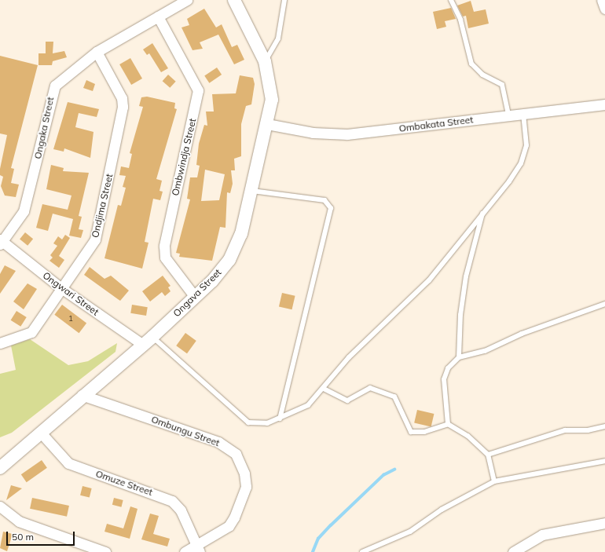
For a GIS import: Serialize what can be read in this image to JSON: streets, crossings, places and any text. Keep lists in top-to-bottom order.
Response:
{
  "streets": {
    "street": [
      "Ombakata Street",
      "Ongaka Street",
      "Ombwindja Street",
      "Ondjima Street",
      "Ongava Street",
      "Ongwari Street",
      "Ombungu Street",
      "Omuze Street"
    ]
  },
  "crossings": [
    ["Ombakata Street", "Ongava Street"],
    ["Ongaka Street", "Ombwindja Street"],
    ["Ongaka Street", "Ondjima Street"],
    ["Ongaka Street", "Ongwari Street"],
    ["Ombwindja Street", "Ongava Street"],
    ["Ondjima Street", "Ongwari Street"],
    ["Ongava Street", "Ongwari Street"],
    ["Ongava Street", "Ombungu Street"],
    ["Ongava Street", "Omuze Street"],
    ["Ombungu Street", "Omuze Street"]
  ],
  "house_numbers": ["1"],
  "scale_bar": "50 m"
}
